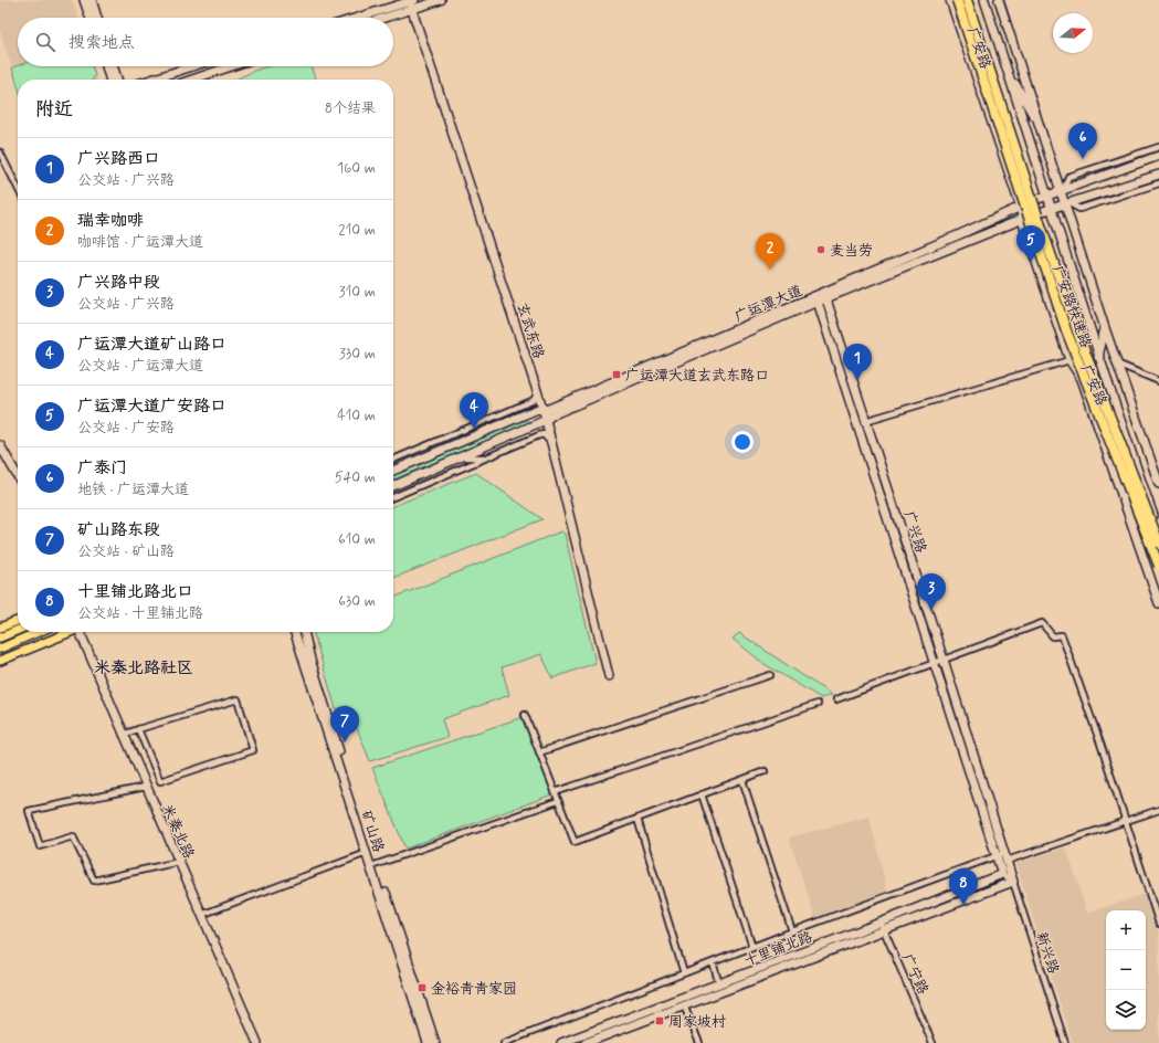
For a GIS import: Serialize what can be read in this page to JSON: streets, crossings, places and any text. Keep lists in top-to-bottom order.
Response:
{
  "streets": {
    "highway": ["广安路快速路"],
    "main road": [
      "广安路",
      "广运潭大道",
      "玄武东路",
      "广兴路",
      "米秦北路",
      "矿山路",
      "十里铺北路"
    ],
    "street": ["新兴路", "广宁路"]
  },
  "crossings": [
    ["广安路", "广运潭大道"],
    ["广运潭大道", "玄武东路"],
    ["广运潭大道", "广兴路"],
    ["广兴路", "十里铺北路"],
    ["广兴路", "新兴路"],
    ["十里铺北路", "新兴路"],
    ["十里铺北路", "广宁路"]
  ],
  "districts": ["米秦北路社区"],
  "places": {
    "other": ["麦当劳"],
    "transit": ["广运潭大道玄武东路口", "金裕青青家园", "周家坡村"]
  },
  "north": "right",
  "page": {
    "search": "搜索地点",
    "heading": ["附近", "8个结果"],
    "pins": [
      "6",
      "5",
      "2",
      "1",
      "4",
      "3",
      "7",
      "8"
    ],
    "list": [
      {
        "mark": "1",
        "name": "广兴路西口",
        "note": "公交站 · 广兴路",
        "value": "160 m"
      },
      {
        "mark": "2",
        "name": "瑞幸咖啡",
        "note": "咖啡馆 · 广运潭大道",
        "value": "210 m"
      },
      {
        "mark": "3",
        "name": "广兴路中段",
        "note": "公交站 · 广兴路",
        "value": "310 m"
      },
      {
        "mark": "4",
        "name": "广运潭大道矿山路口",
        "note": "公交站 · 广运潭大道",
        "value": "330 m"
      },
      {
        "mark": "5",
        "name": "广运潭大道广安路口",
        "note": "公交站 · 广安路",
        "value": "410 m"
      },
      {
        "mark": "6",
        "name": "广泰门",
        "note": "地铁 · 广运潭大道",
        "value": "540 m"
      },
      {
        "mark": "7",
        "name": "矿山路东段",
        "note": "公交站 · 矿山路",
        "value": "610 m"
      },
      {
        "mark": "8",
        "name": "十里铺北路北口",
        "note": "公交站 · 十里铺北路",
        "value": "630 m"
      }
    ],
    "map_buttons": ["+", "−"]
  }
}
